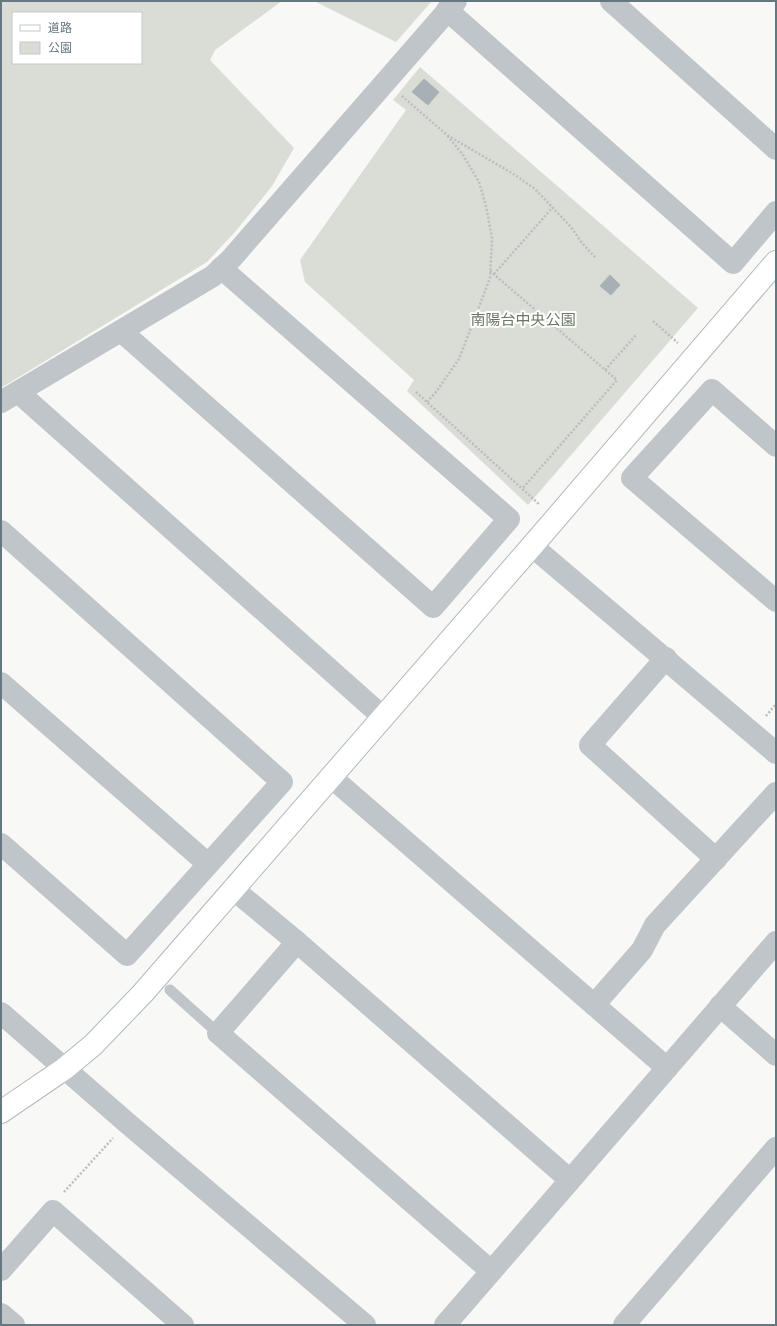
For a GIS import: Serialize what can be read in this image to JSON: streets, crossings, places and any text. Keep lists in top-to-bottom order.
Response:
{
  "parks": ["南陽台中央公園"],
  "legend": ["道路", "公園"]
}
